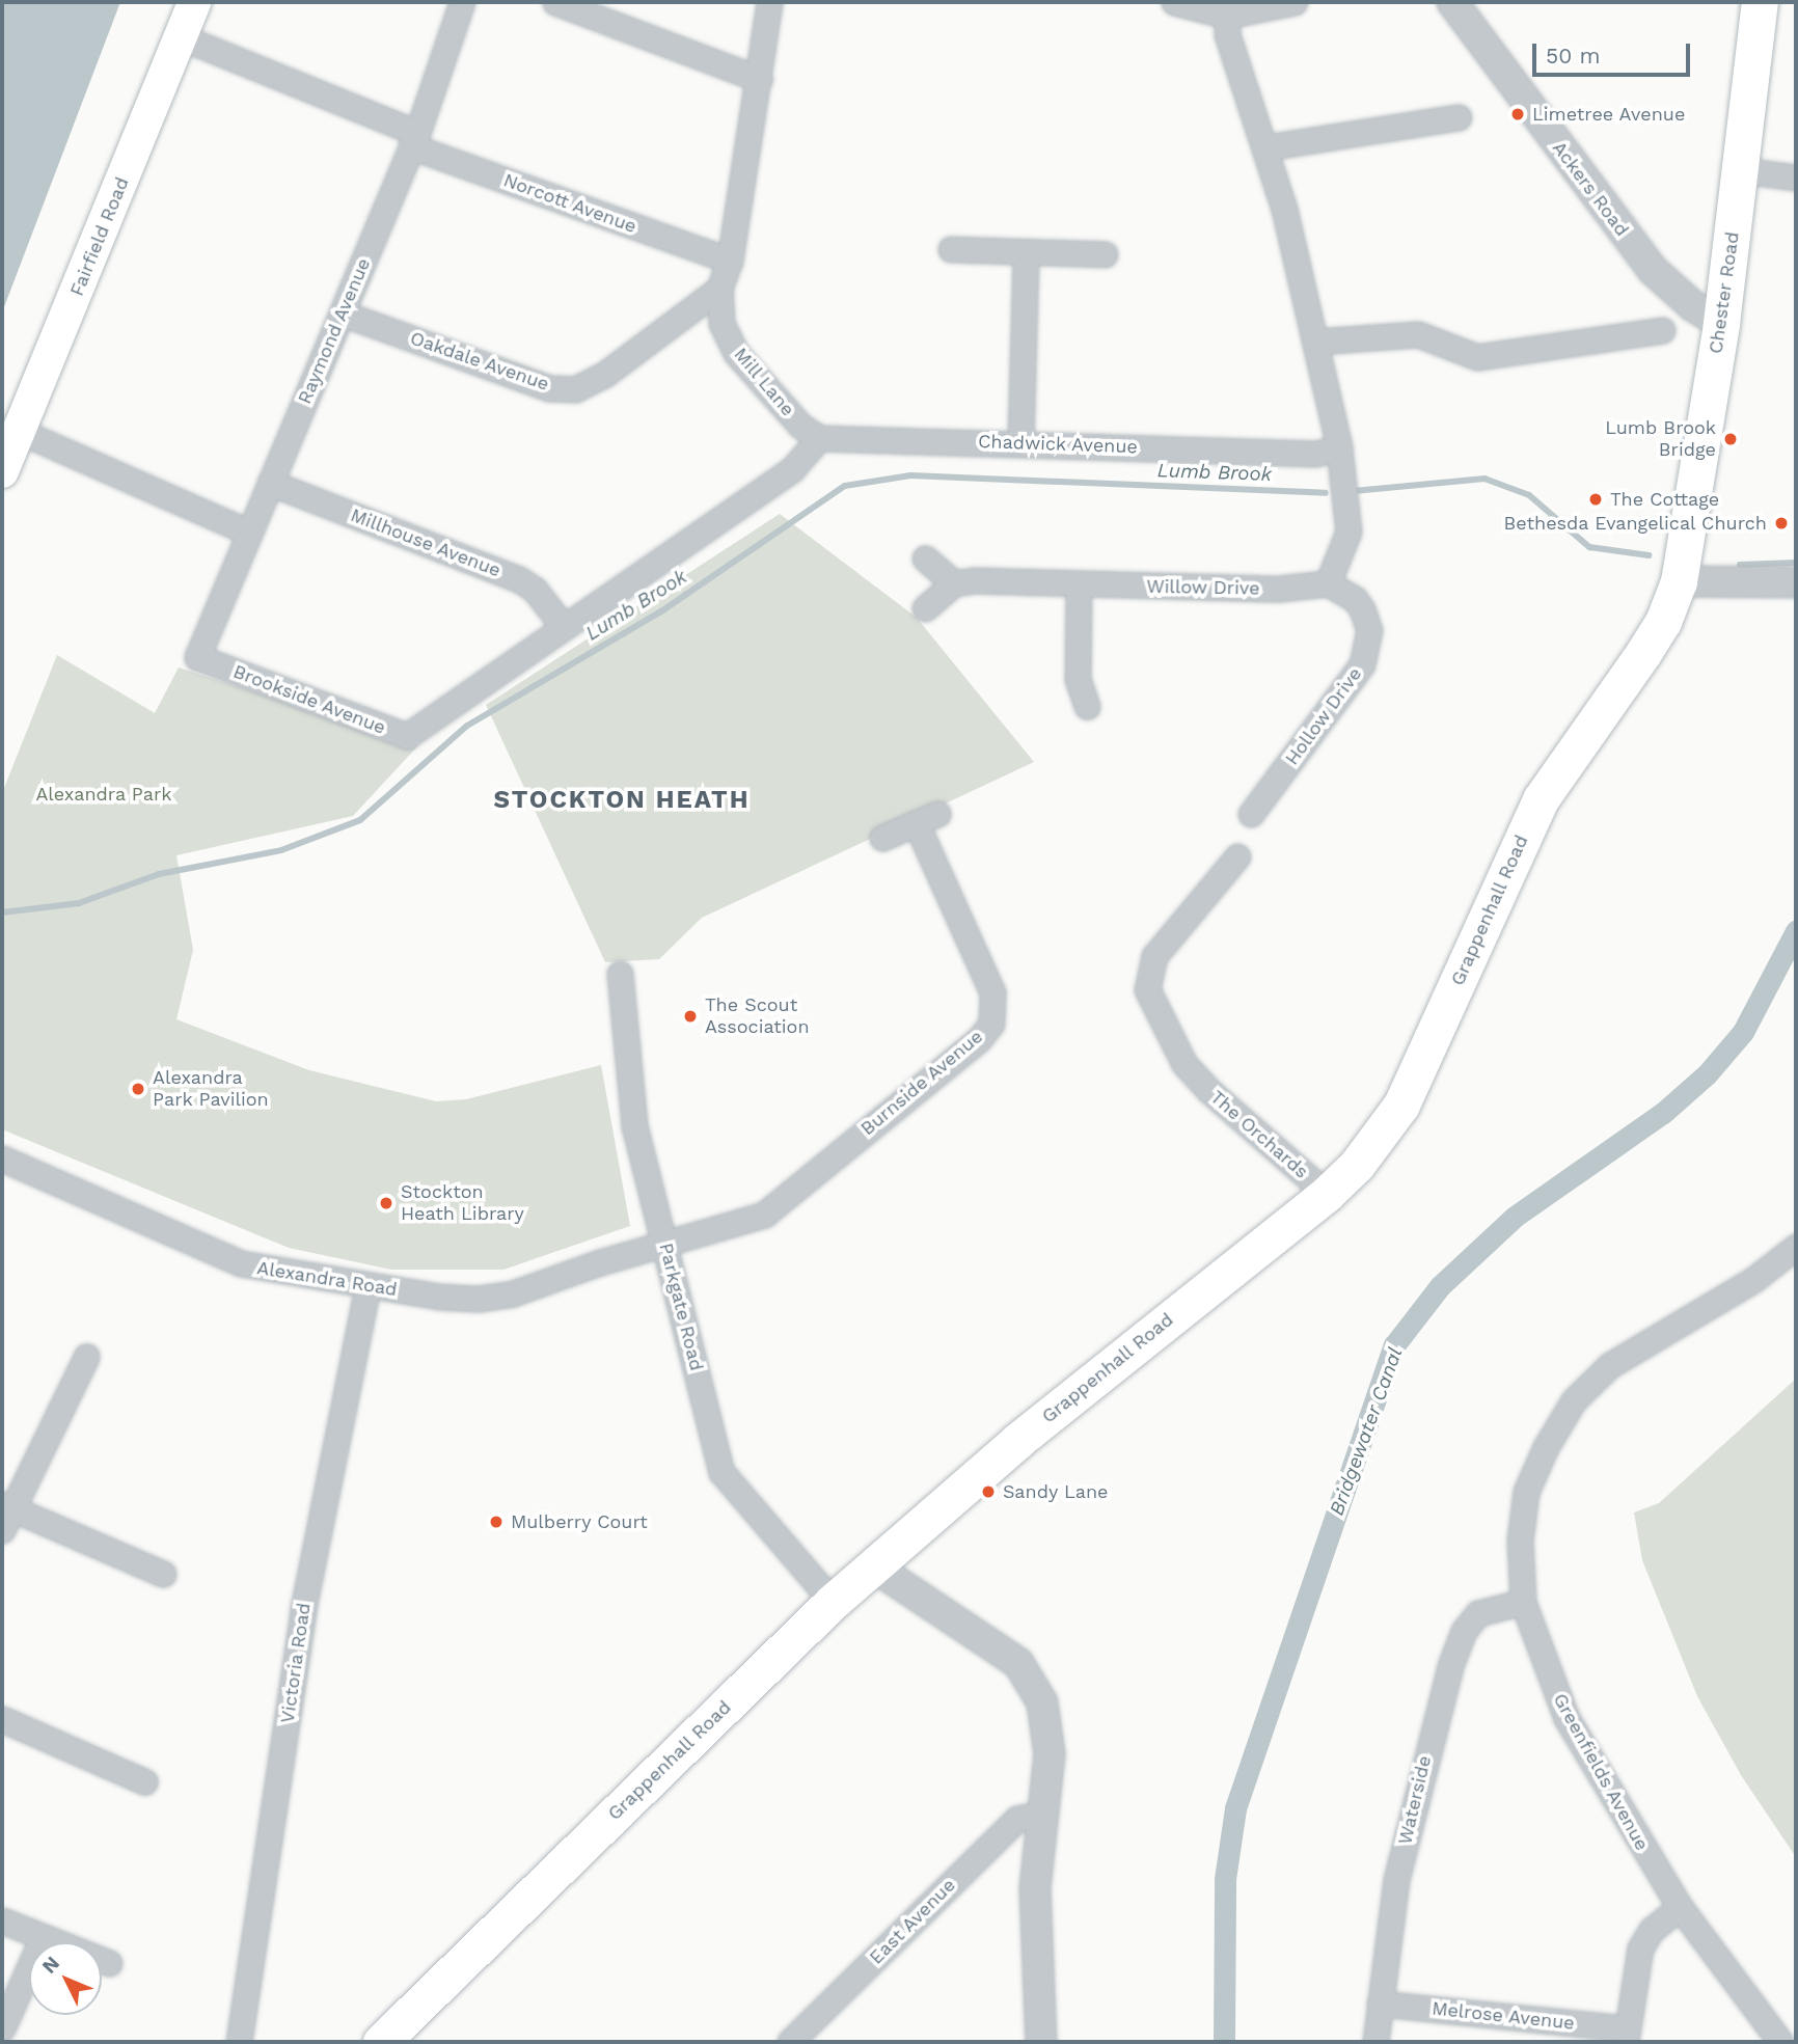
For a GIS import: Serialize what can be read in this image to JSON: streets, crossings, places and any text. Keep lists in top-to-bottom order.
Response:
{
  "streets": {
    "main road": ["Fairfield Road", "Chester Road", "Grappenhall Road"],
    "street": [
      "Ackers Road",
      "Norcott Avenue",
      "Raymond Avenue",
      "Oakdale Avenue",
      "Mill Lane",
      "Chadwick Avenue",
      "Millhouse Avenue",
      "Willow Drive",
      "Brookside Avenue",
      "Hollow Drive",
      "Burnside Avenue",
      "The Orchards",
      "Alexandra Road",
      "Parkgate Road",
      "Victoria Road",
      "Greenfields Avenue",
      "Waterside",
      "East Avenue",
      "Melrose Avenue"
    ]
  },
  "crossings": [
    ["Ackers Road", "Chester Road"],
    ["Norcott Avenue", "Fairfield Road"],
    ["Norcott Avenue", "Raymond Avenue"],
    ["Norcott Avenue", "Mill Lane"],
    ["Chester Road", "Grappenhall Road"],
    ["Raymond Avenue", "Oakdale Avenue"],
    ["Raymond Avenue", "Millhouse Avenue"],
    ["Raymond Avenue", "Brookside Avenue"],
    ["Oakdale Avenue", "Mill Lane"],
    ["Mill Lane", "Chadwick Avenue"],
    ["Millhouse Avenue", "Brookside Avenue"],
    ["Willow Drive", "Hollow Drive"],
    ["Grappenhall Road", "The Orchards"],
    ["Grappenhall Road", "Parkgate Road"],
    ["Burnside Avenue", "Alexandra Road"],
    ["Burnside Avenue", "Parkgate Road"],
    ["Alexandra Road", "Parkgate Road"],
    ["Alexandra Road", "Victoria Road"],
    ["Greenfields Avenue", "Waterside"],
    ["Waterside", "Melrose Avenue"]
  ],
  "districts": ["STOCKTON HEATH"],
  "water": ["Lumb Brook", "Bridgewater Canal"],
  "parks": ["Alexandra Park"],
  "places": [
    "Limetree Avenue",
    "Lumb Brook Bridge",
    "The Cottage",
    "Bethesda Evangelical Church",
    "The Scout Association",
    "Alexandra Park Pavilion",
    "Stockton Heath Library",
    "Sandy Lane",
    "Mulberry Court"
  ],
  "scale_bar": "50 m",
  "north": "top left"
}
